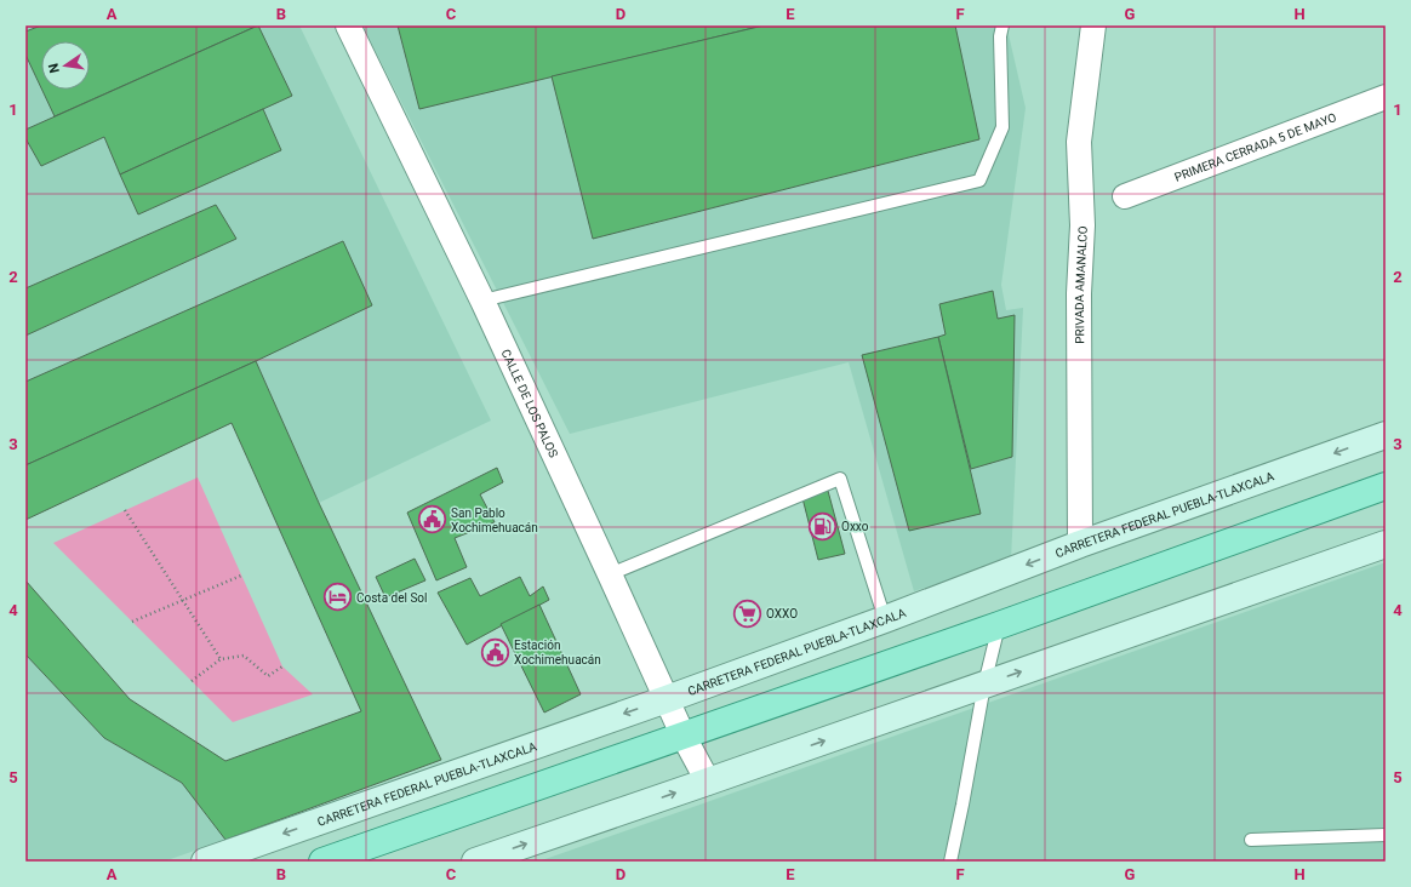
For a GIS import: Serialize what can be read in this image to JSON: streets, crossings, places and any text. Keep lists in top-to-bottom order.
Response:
{
  "streets": {
    "main road": ["CARRETERA FEDERAL PUEBLA-TLAXCALA"],
    "street": ["PRIMERA CERRADA 5 DE MAYO", "PRIVADA AMANALCO", "CALLE DE LOS PALOS"]
  },
  "crossings": [
    ["PRIVADA AMANALCO", "CARRETERA FEDERAL PUEBLA-TLAXCALA"],
    ["CALLE DE LOS PALOS", "CARRETERA FEDERAL PUEBLA-TLAXCALA"]
  ],
  "places": {
    "public building": ["San Pablo Xochimehuacán", "Estación Xochimehuacán"],
    "fuel station": ["Oxxo"],
    "hotel": ["Costa del Sol"],
    "supermarket": ["OXXO"]
  },
  "north": "left",
  "grid": {
    "columns": [
      "A",
      "B",
      "C",
      "D",
      "E",
      "F",
      "G",
      "H"
    ],
    "rows": [
      "1",
      "2",
      "3",
      "4",
      "5"
    ]
  }
}
